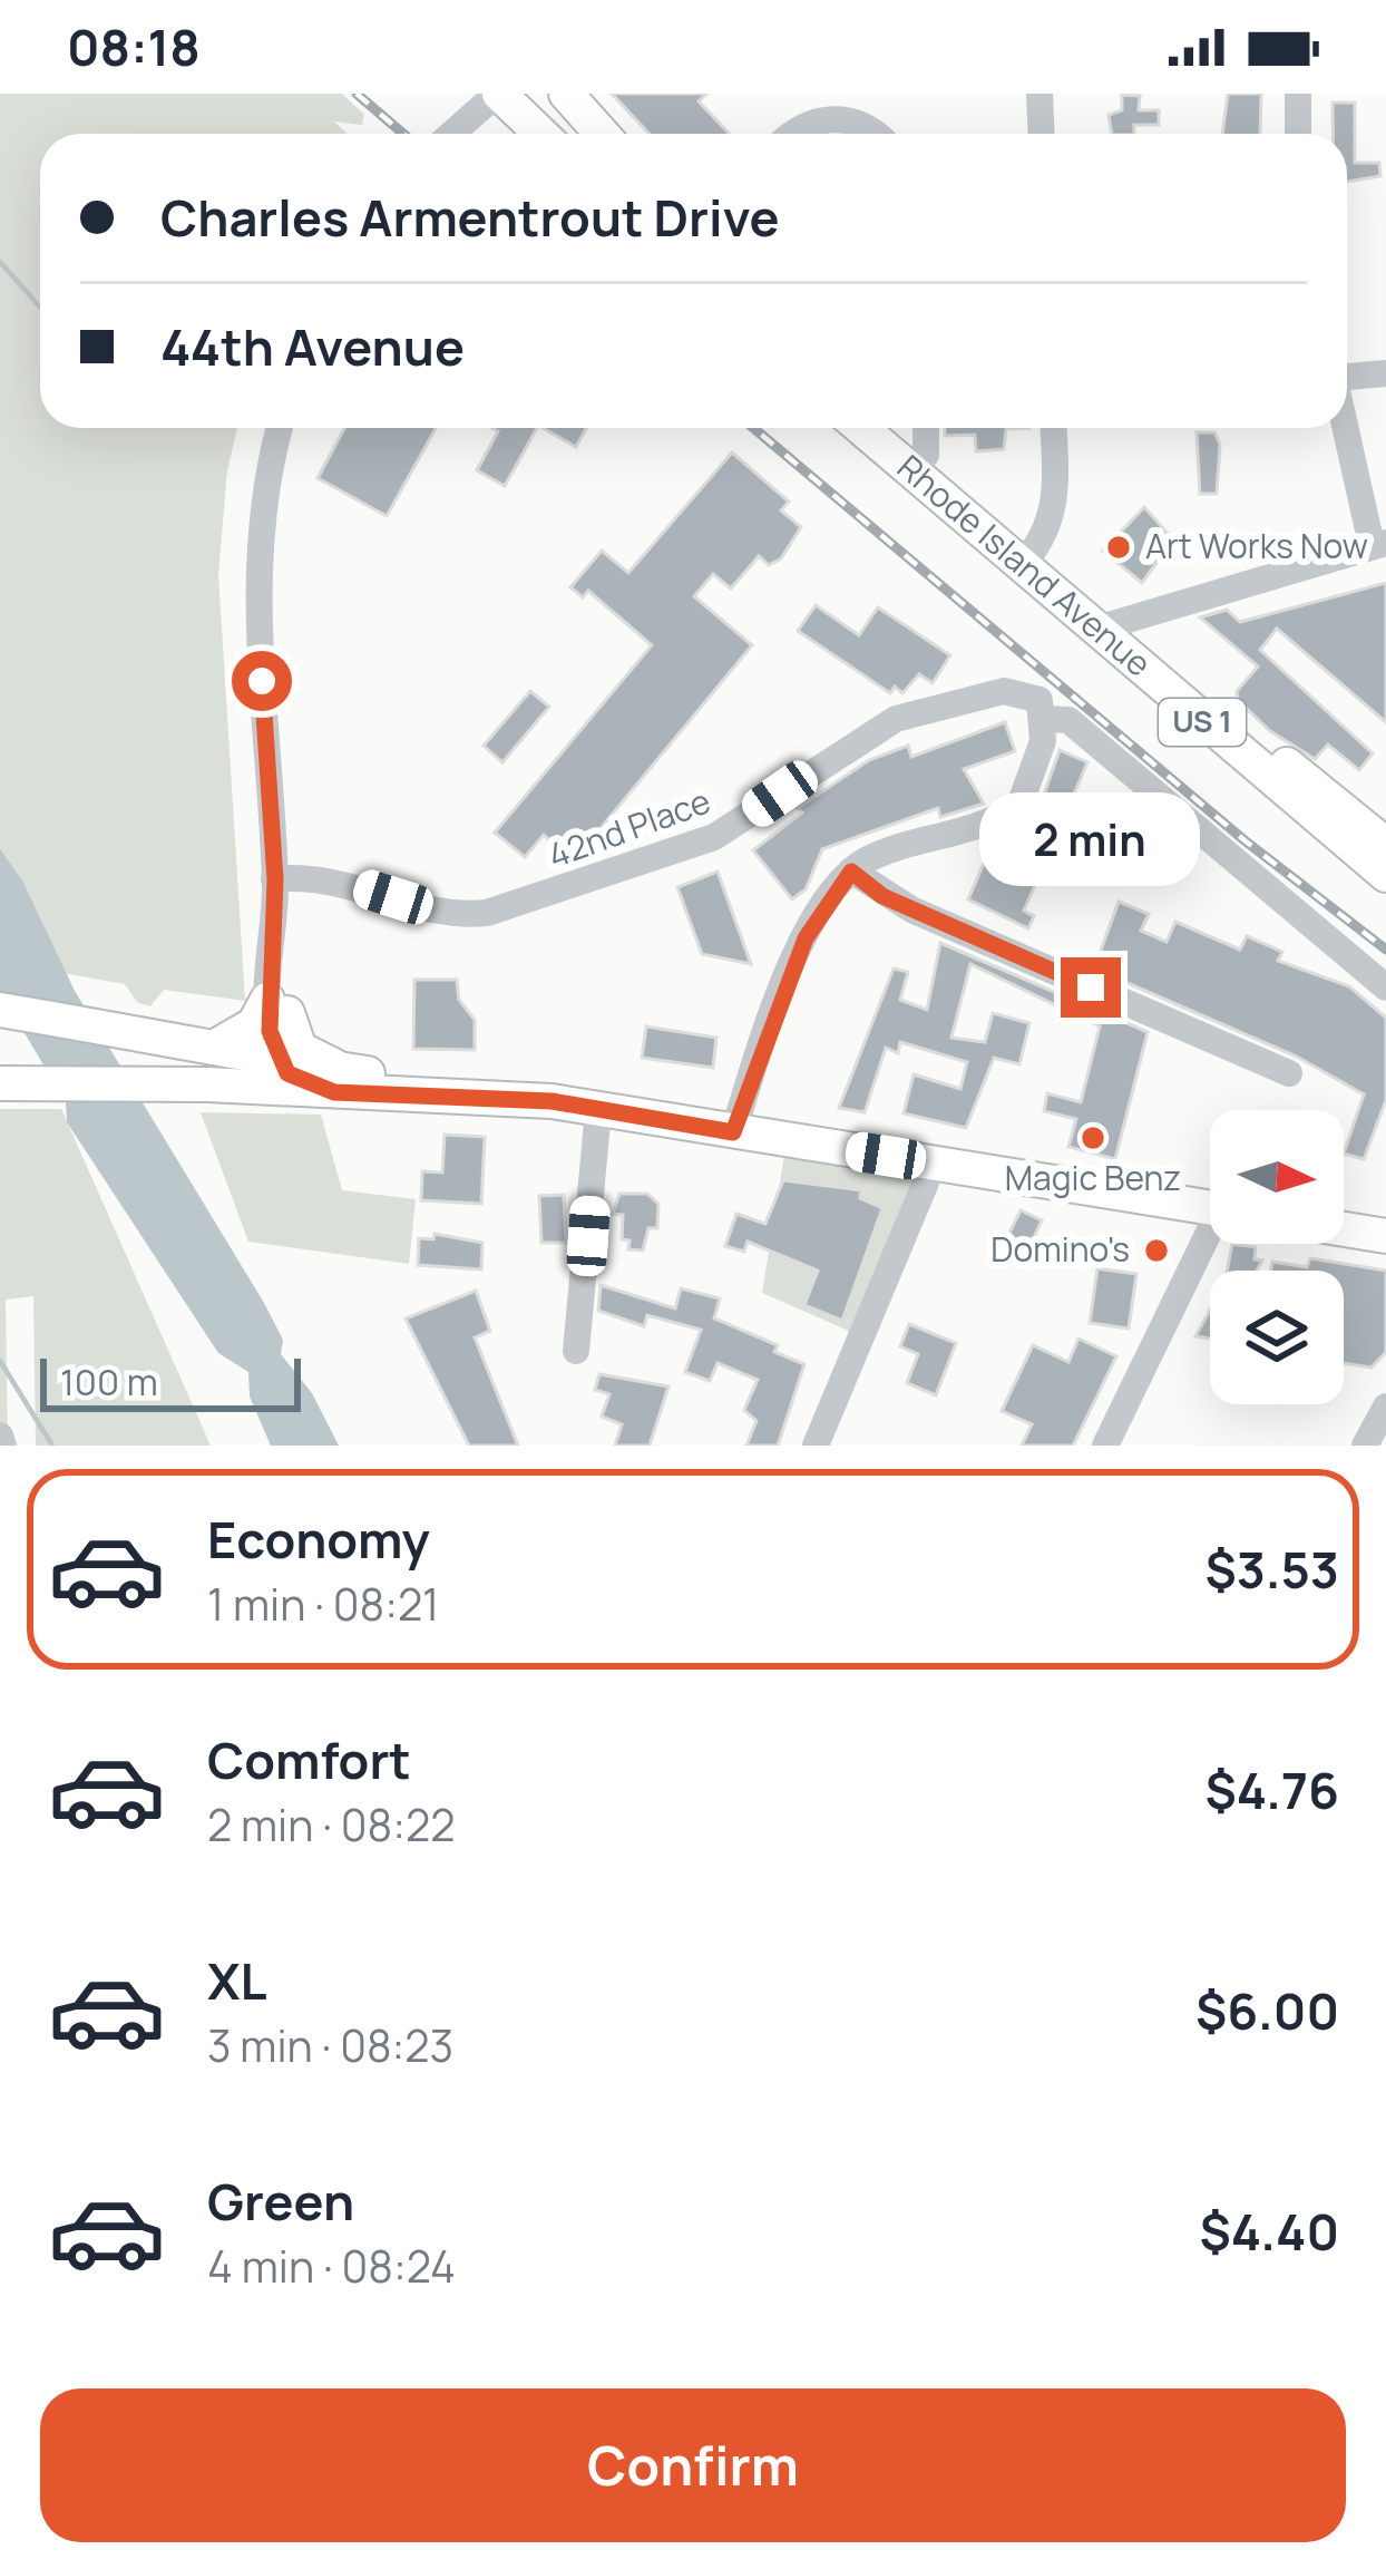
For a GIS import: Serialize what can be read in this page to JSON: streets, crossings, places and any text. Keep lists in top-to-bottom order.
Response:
{
  "streets": {
    "main road": ["Rhode Island Avenue", "US 1"],
    "street": ["42nd Place"]
  },
  "places": ["Art Works Now", "Magic Benz", "Domino's"],
  "scale_bar": "100 m",
  "north": "right",
  "page": {
    "status": "08:18",
    "banner": ["Charles Armentrout Drive", "44th Avenue"],
    "bubble": "2 min",
    "scale": "100 m",
    "list": [
      {
        "name": "Economy",
        "note": "1 min · 08:21",
        "value": "$3.53"
      },
      {
        "name": "Comfort",
        "note": "2 min · 08:22",
        "value": "$4.76"
      },
      {
        "name": "XL",
        "note": "3 min · 08:23",
        "value": "$6.00"
      },
      {
        "name": "Green",
        "note": "4 min · 08:24",
        "value": "$4.40"
      }
    ],
    "buttons": "Confirm"
  }
}
